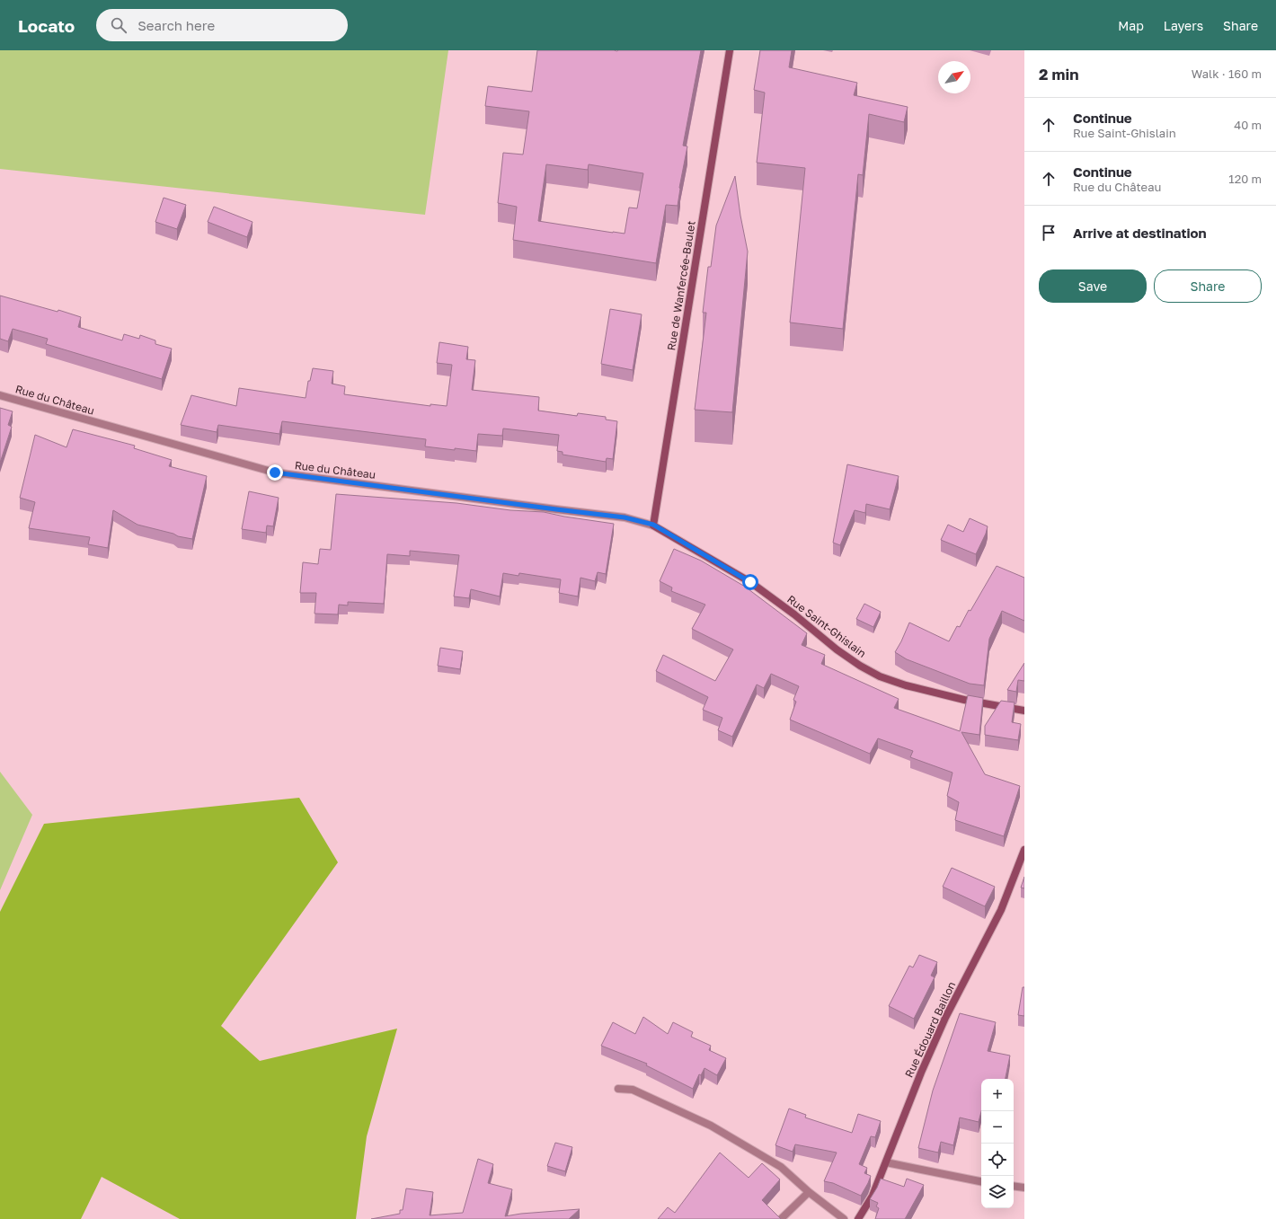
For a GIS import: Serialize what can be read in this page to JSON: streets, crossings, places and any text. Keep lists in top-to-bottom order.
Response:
{
  "streets": {
    "main road": ["Rue de Wanfercée-Baulet", "Rue Saint-Ghislain", "Rue Édouard Baillon"],
    "street": ["Rue du Château"]
  },
  "crossings": [
    ["Rue de Wanfercée-Baulet", "Rue du Château"],
    ["Rue de Wanfercée-Baulet", "Rue Saint-Ghislain"],
    ["Rue du Château", "Rue Saint-Ghislain"]
  ],
  "north": "top right",
  "page": {
    "header": "Locato",
    "search": "Search here",
    "nav": ["Map", "Layers", "Share"],
    "heading": ["2 min", "Walk · 160 m"],
    "list": [
      ["Continue", "Rue Saint-Ghislain", "40 m"],
      ["Continue", "Rue du Château", "120 m"],
      "Arrive at destination"
    ],
    "buttons": ["Save", "Share"],
    "map_buttons": ["+", "−"]
  }
}
